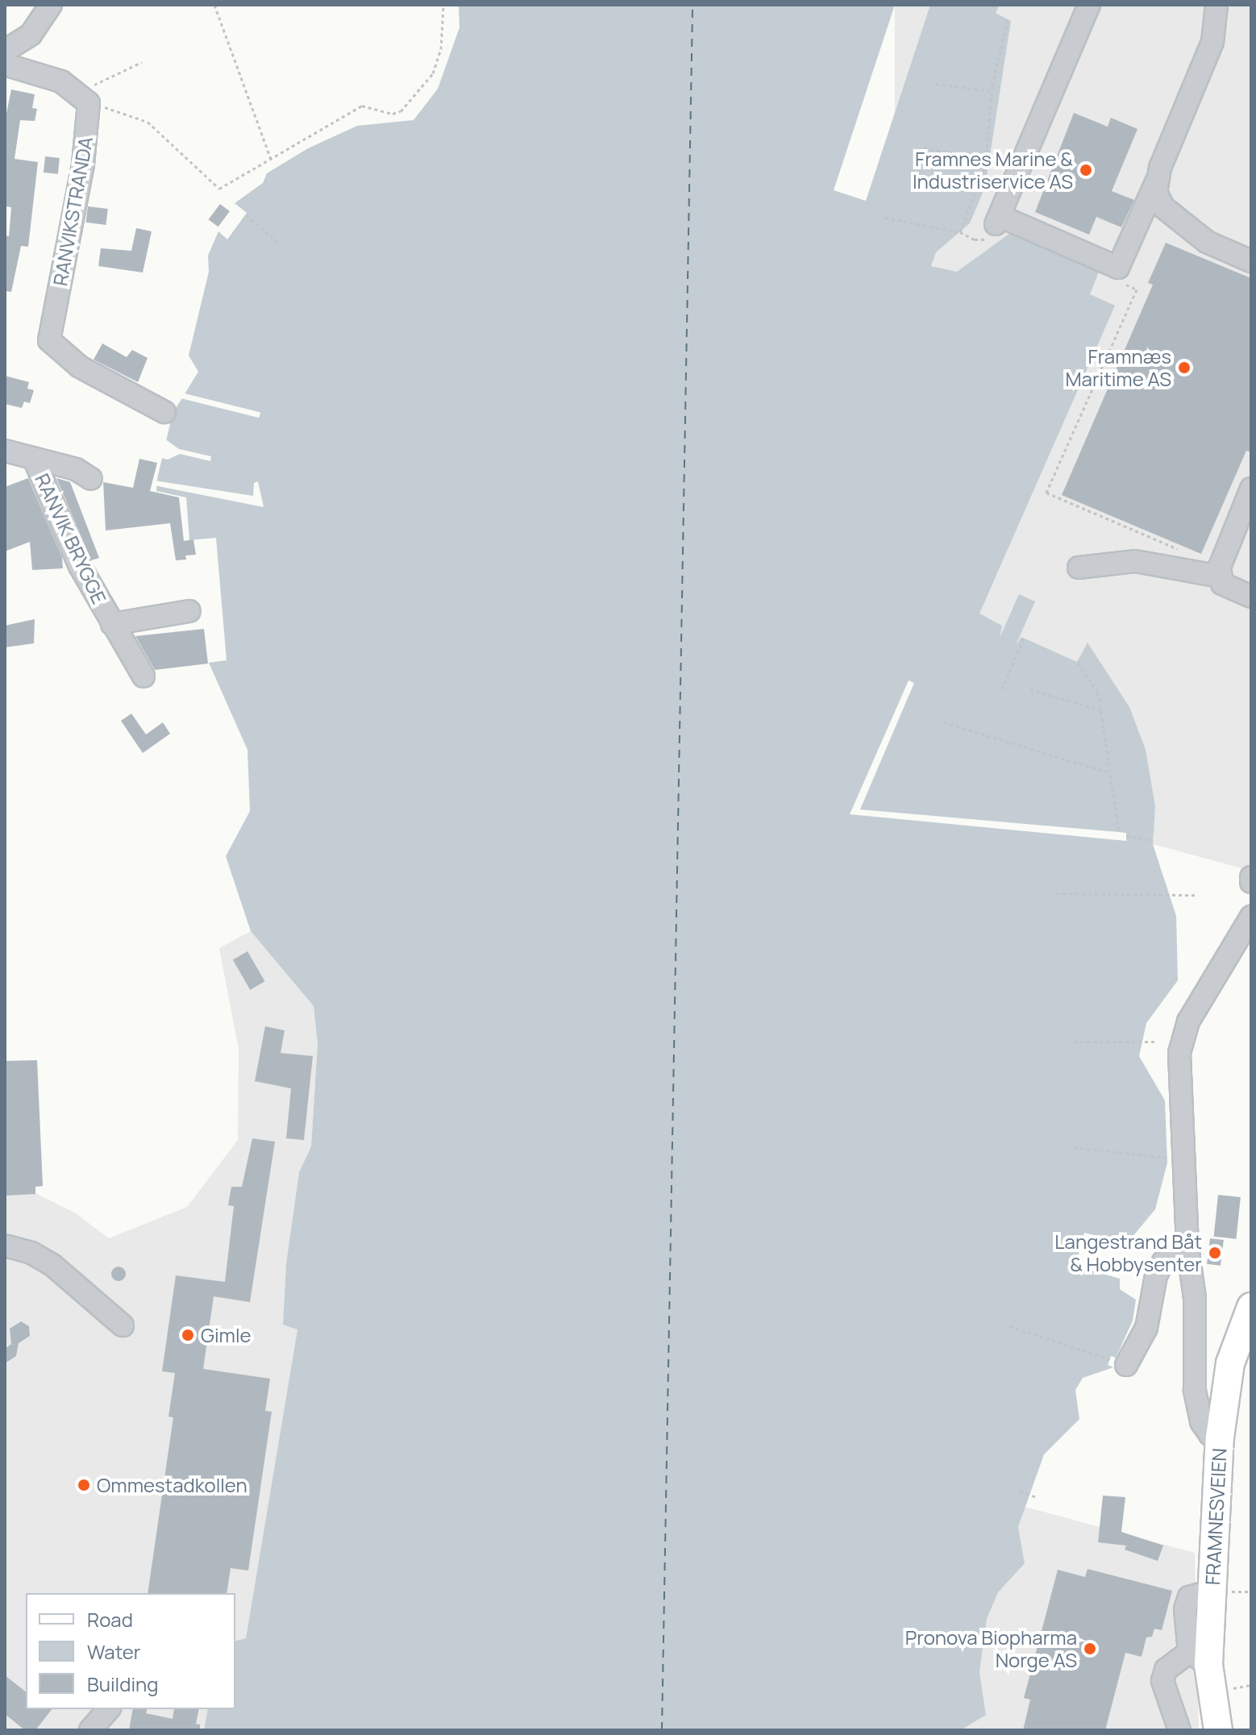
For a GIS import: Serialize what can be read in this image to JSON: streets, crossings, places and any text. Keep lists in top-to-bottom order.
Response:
{
  "streets": {
    "main road": ["FRAMNESVEIEN"],
    "street": ["RANVIKSTRANDA", "RANVIK BRYGGE"]
  },
  "places": [
    "Framnes Marine & Industriservice AS",
    "Framnæs Maritime AS",
    "Langestrand Båt & Hobbysenter",
    "Gimle",
    "Ommestadkollen",
    "Pronova Biopharma Norge AS"
  ],
  "legend": ["Road", "Water", "Building"]
}
